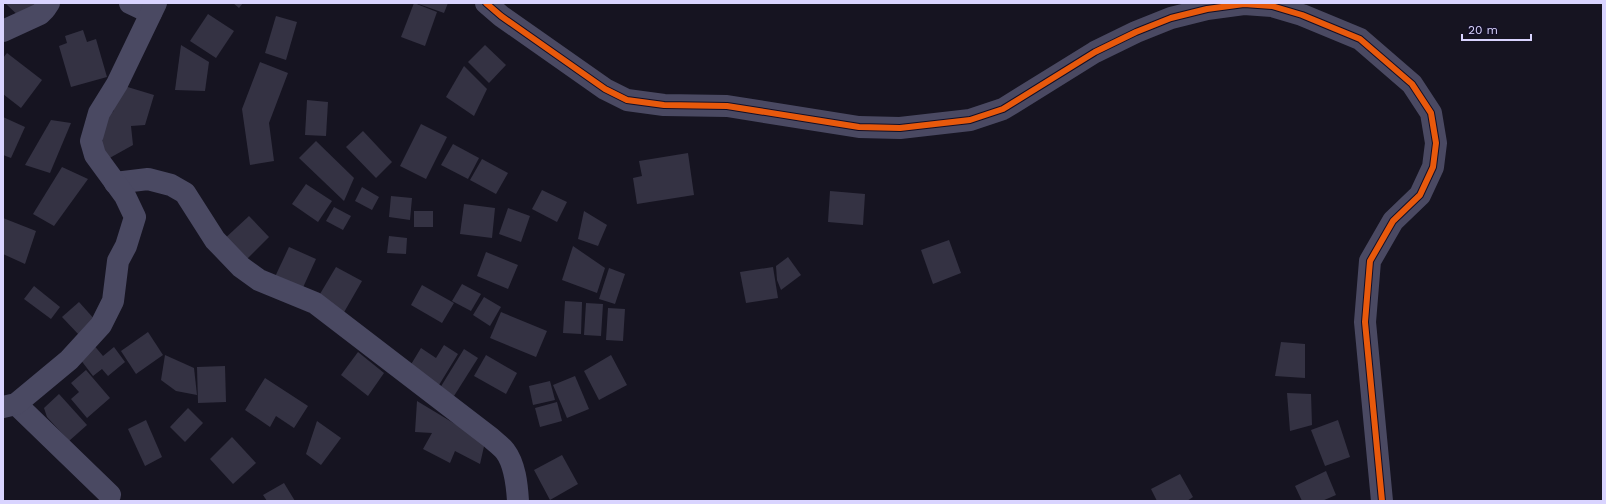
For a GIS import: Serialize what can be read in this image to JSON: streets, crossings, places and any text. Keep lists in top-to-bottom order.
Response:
{
  "scale_bar": "20 m"
}
